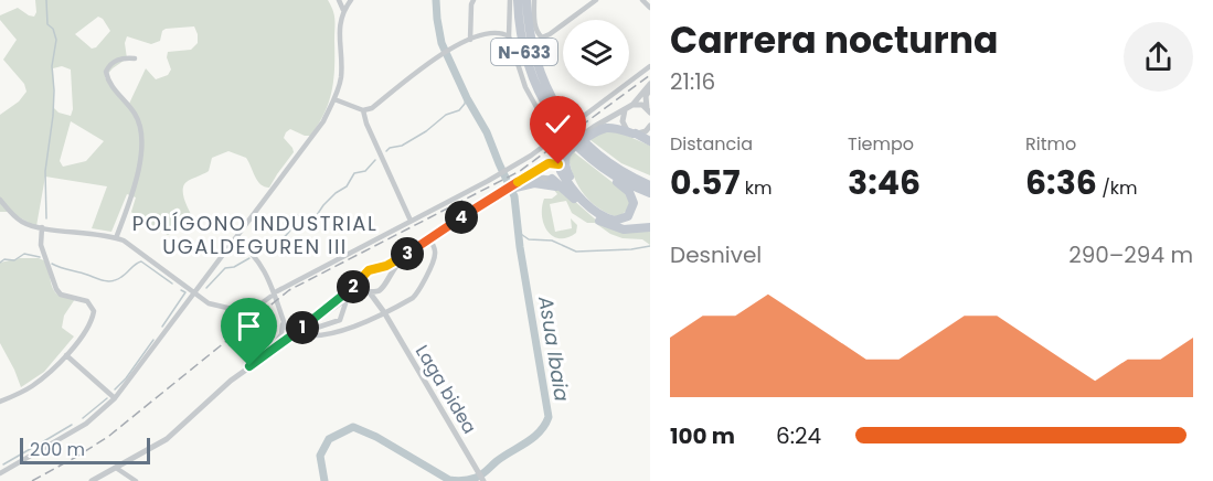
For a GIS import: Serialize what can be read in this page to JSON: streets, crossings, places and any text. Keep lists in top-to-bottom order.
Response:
{
  "streets": {
    "highway": ["N-633"],
    "street": ["Laga bidea"]
  },
  "districts": ["POLÍGONO INDUSTRIAL UGALDEGUREN III"],
  "water": ["Asua Ibaia"],
  "scale_bar": "200 m",
  "page": {
    "heading": ["Carrera nocturna", "21:16"],
    "stats": [
      ["Distancia", "0.57 km"],
      ["Tiempo", "3:46"],
      ["Ritmo", "6:36 /km"]
    ],
    "pins": [
      "4",
      "3",
      "2",
      "1"
    ],
    "chart": ["Desnivel", "290–294 m"],
    "list": [
      {
        "name": "100 m",
        "note": "6:24"
      }
    ],
    "scale": "200 m"
  }
}
